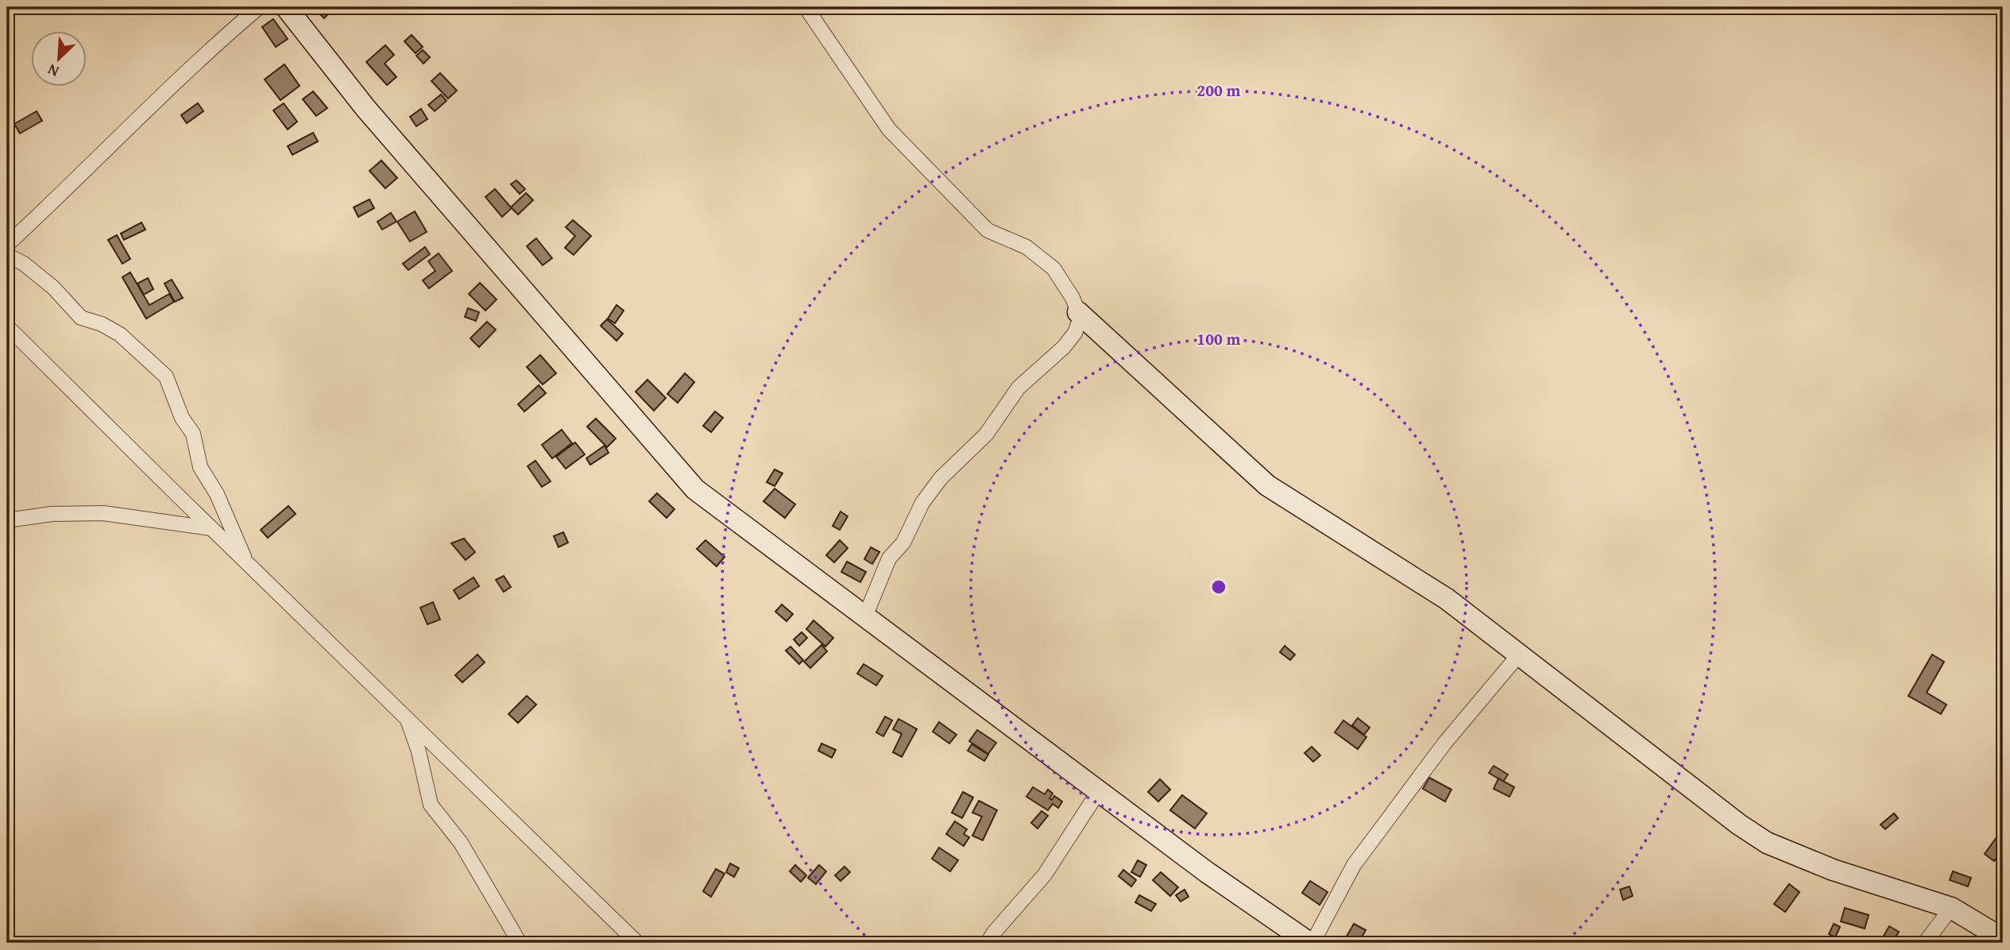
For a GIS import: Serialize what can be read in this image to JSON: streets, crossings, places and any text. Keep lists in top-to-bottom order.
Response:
{
  "north": "bottom left",
  "rings": ["200 m", "100 m"]
}
